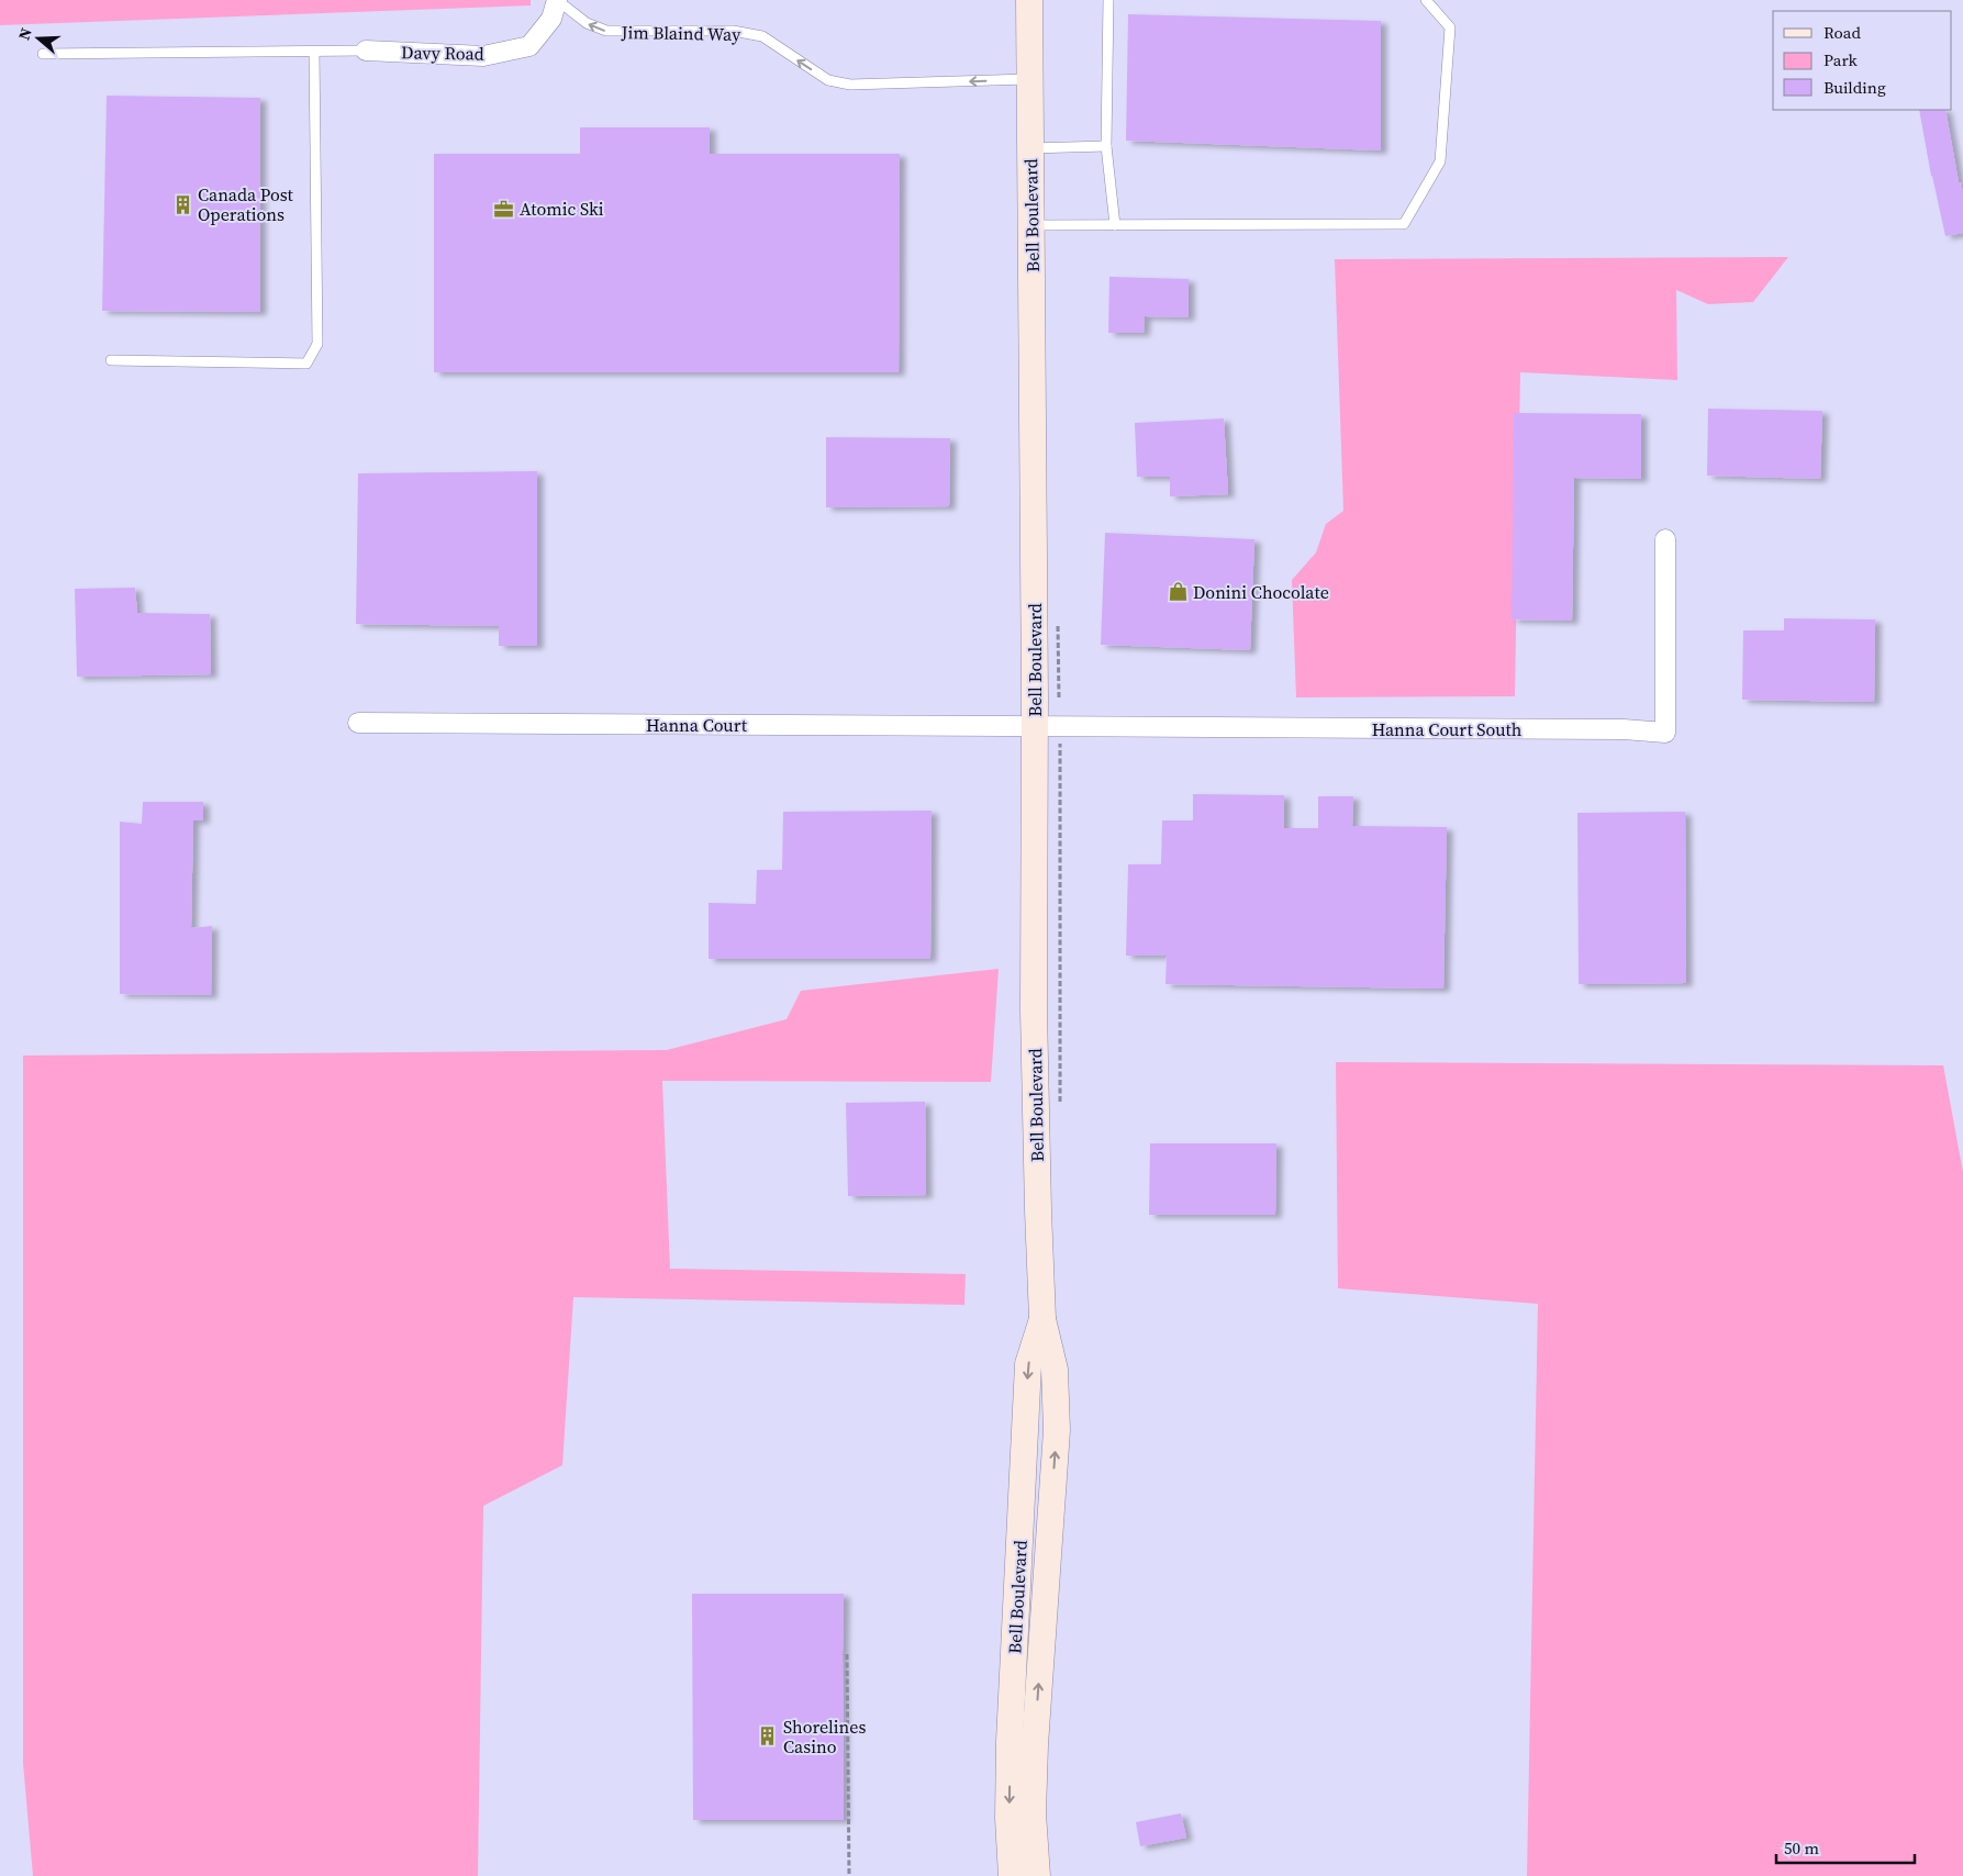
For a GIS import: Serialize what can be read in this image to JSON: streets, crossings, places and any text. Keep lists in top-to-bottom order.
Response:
{
  "streets": {
    "main road": ["Bell Boulevard"],
    "street": ["Davy Road", "Hanna Court", "Hanna Court South"],
    "lane": ["Jim Blaind Way"]
  },
  "crossings": [
    ["Jim Blaind Way", "Davy Road"],
    ["Jim Blaind Way", "Bell Boulevard"],
    ["Bell Boulevard", "Hanna Court"],
    ["Bell Boulevard", "Hanna Court South"],
    ["Hanna Court", "Hanna Court South"]
  ],
  "one_way": ["Jim Blaind Way"],
  "places": {
    "building": ["Canada Post Operations", "Shorelines Casino"],
    "office": ["Atomic Ski"],
    "shop": ["Donini Chocolate"]
  },
  "legend": ["Road", "Park", "Building"],
  "scale_bar": "50 m",
  "north": "left"
}
